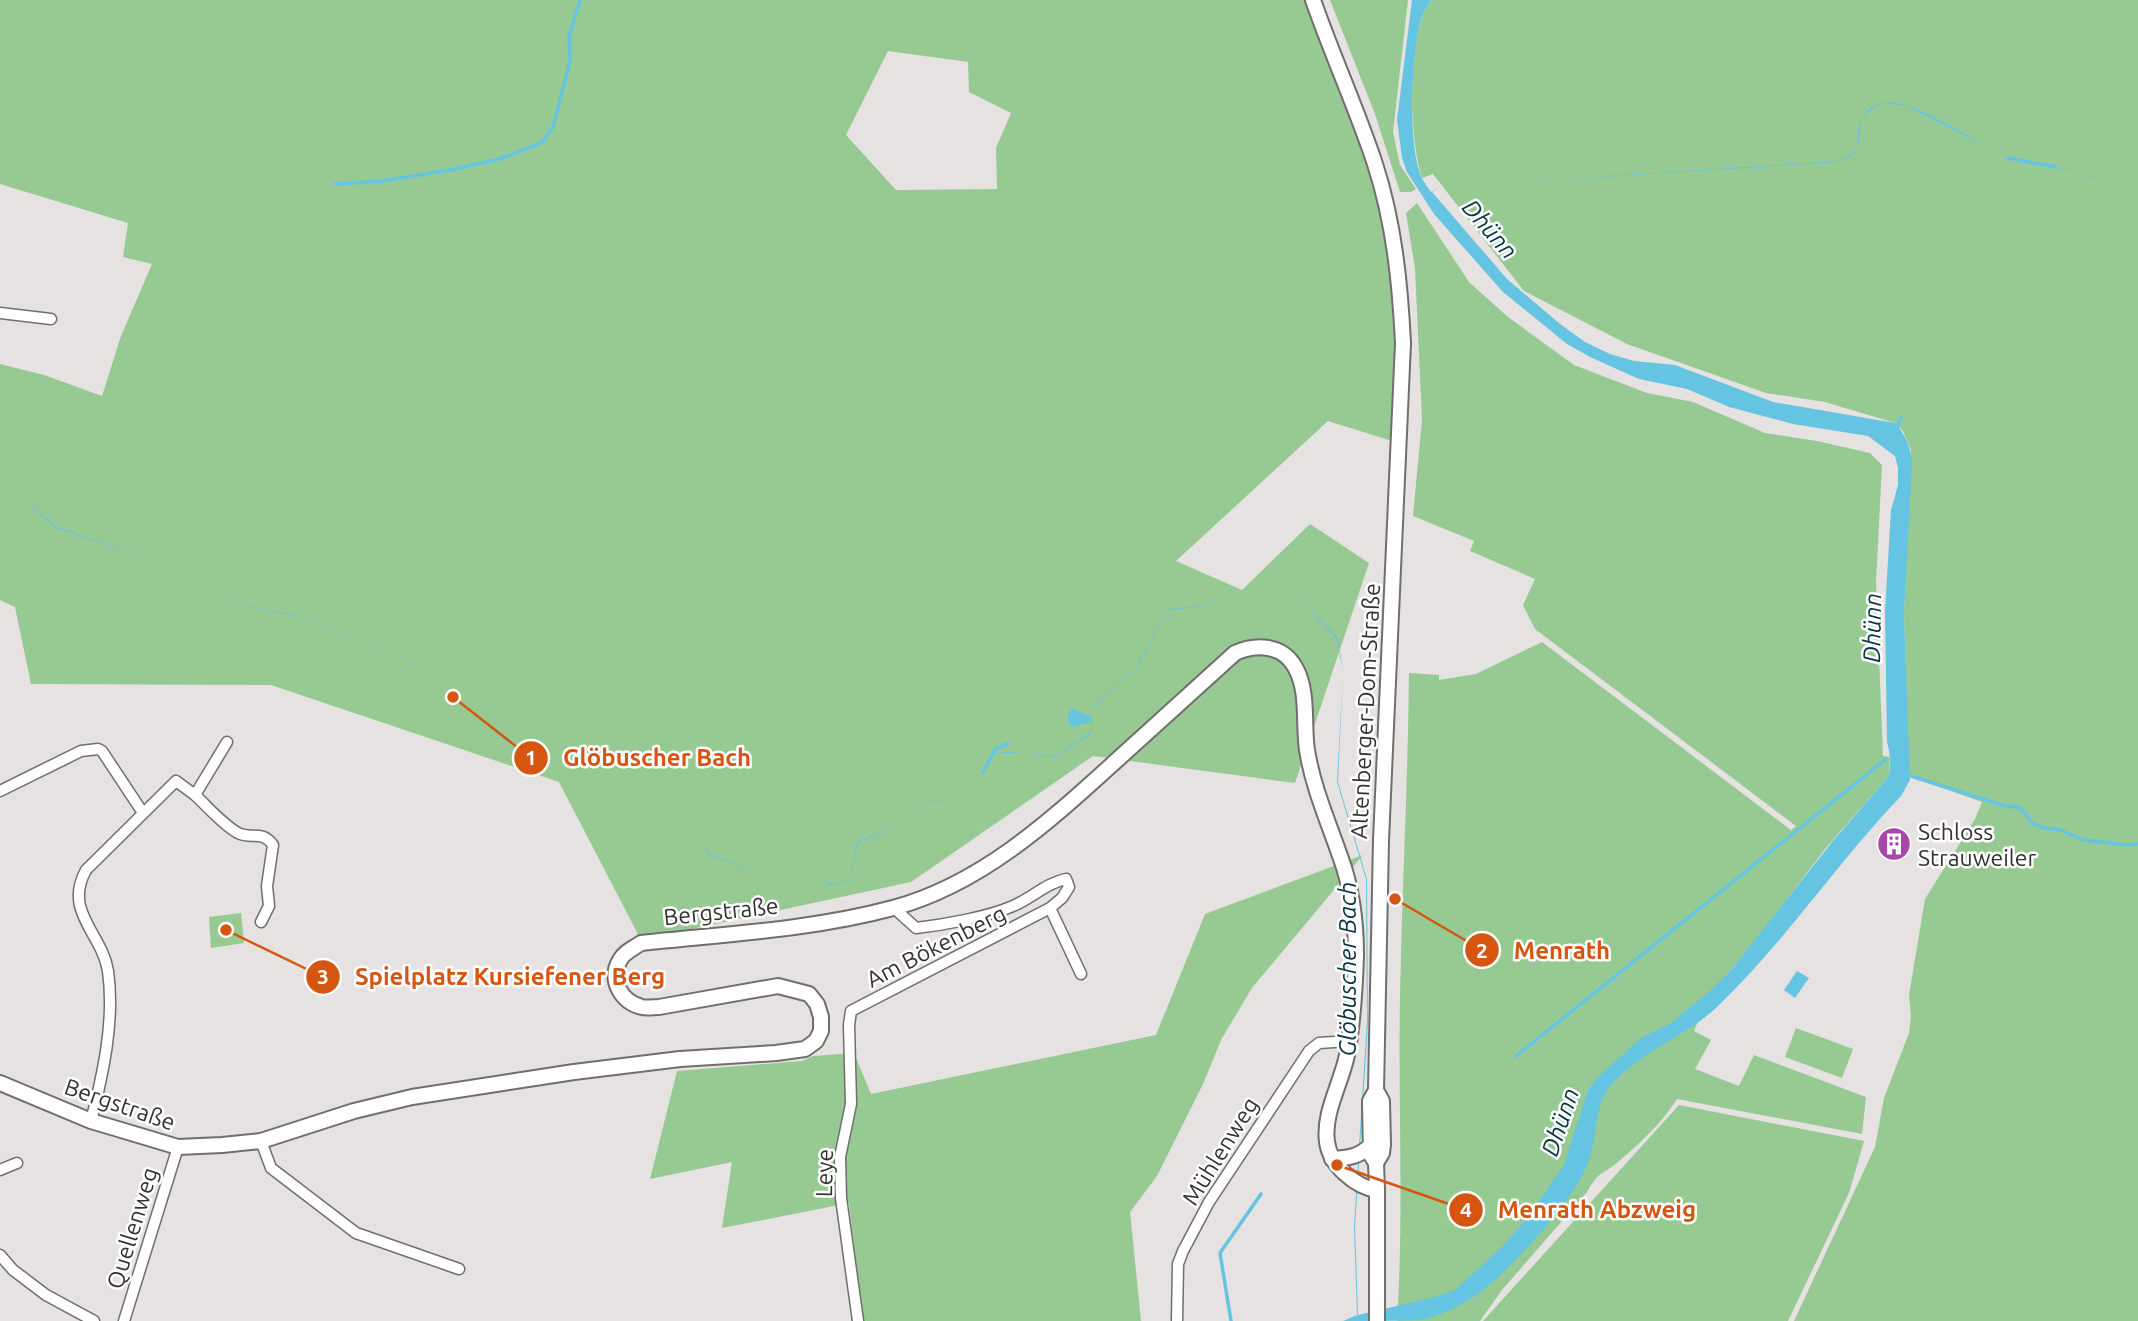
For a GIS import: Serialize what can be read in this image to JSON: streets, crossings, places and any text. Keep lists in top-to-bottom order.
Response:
{
  "streets": {
    "street": [
      "Altenberger-Dom-Straße",
      "Bergstraße",
      "Am Bökenberg",
      "Mühlenweg",
      "Leye",
      "Quellenweg"
    ]
  },
  "crossings": [
    ["Bergstraße", "Am Bökenberg"],
    ["Bergstraße", "Mühlenweg"],
    ["Bergstraße", "Quellenweg"],
    ["Am Bökenberg", "Leye"]
  ],
  "water": ["Dhünn", "Glöbuscher Bach"],
  "places": {
    "other": [
      "Glöbuscher Bach",
      "Menrath",
      "Spielplatz Kursiefener Berg",
      "Menrath Abzweig"
    ],
    "building": ["Schloss Strauweiler"]
  }
}
